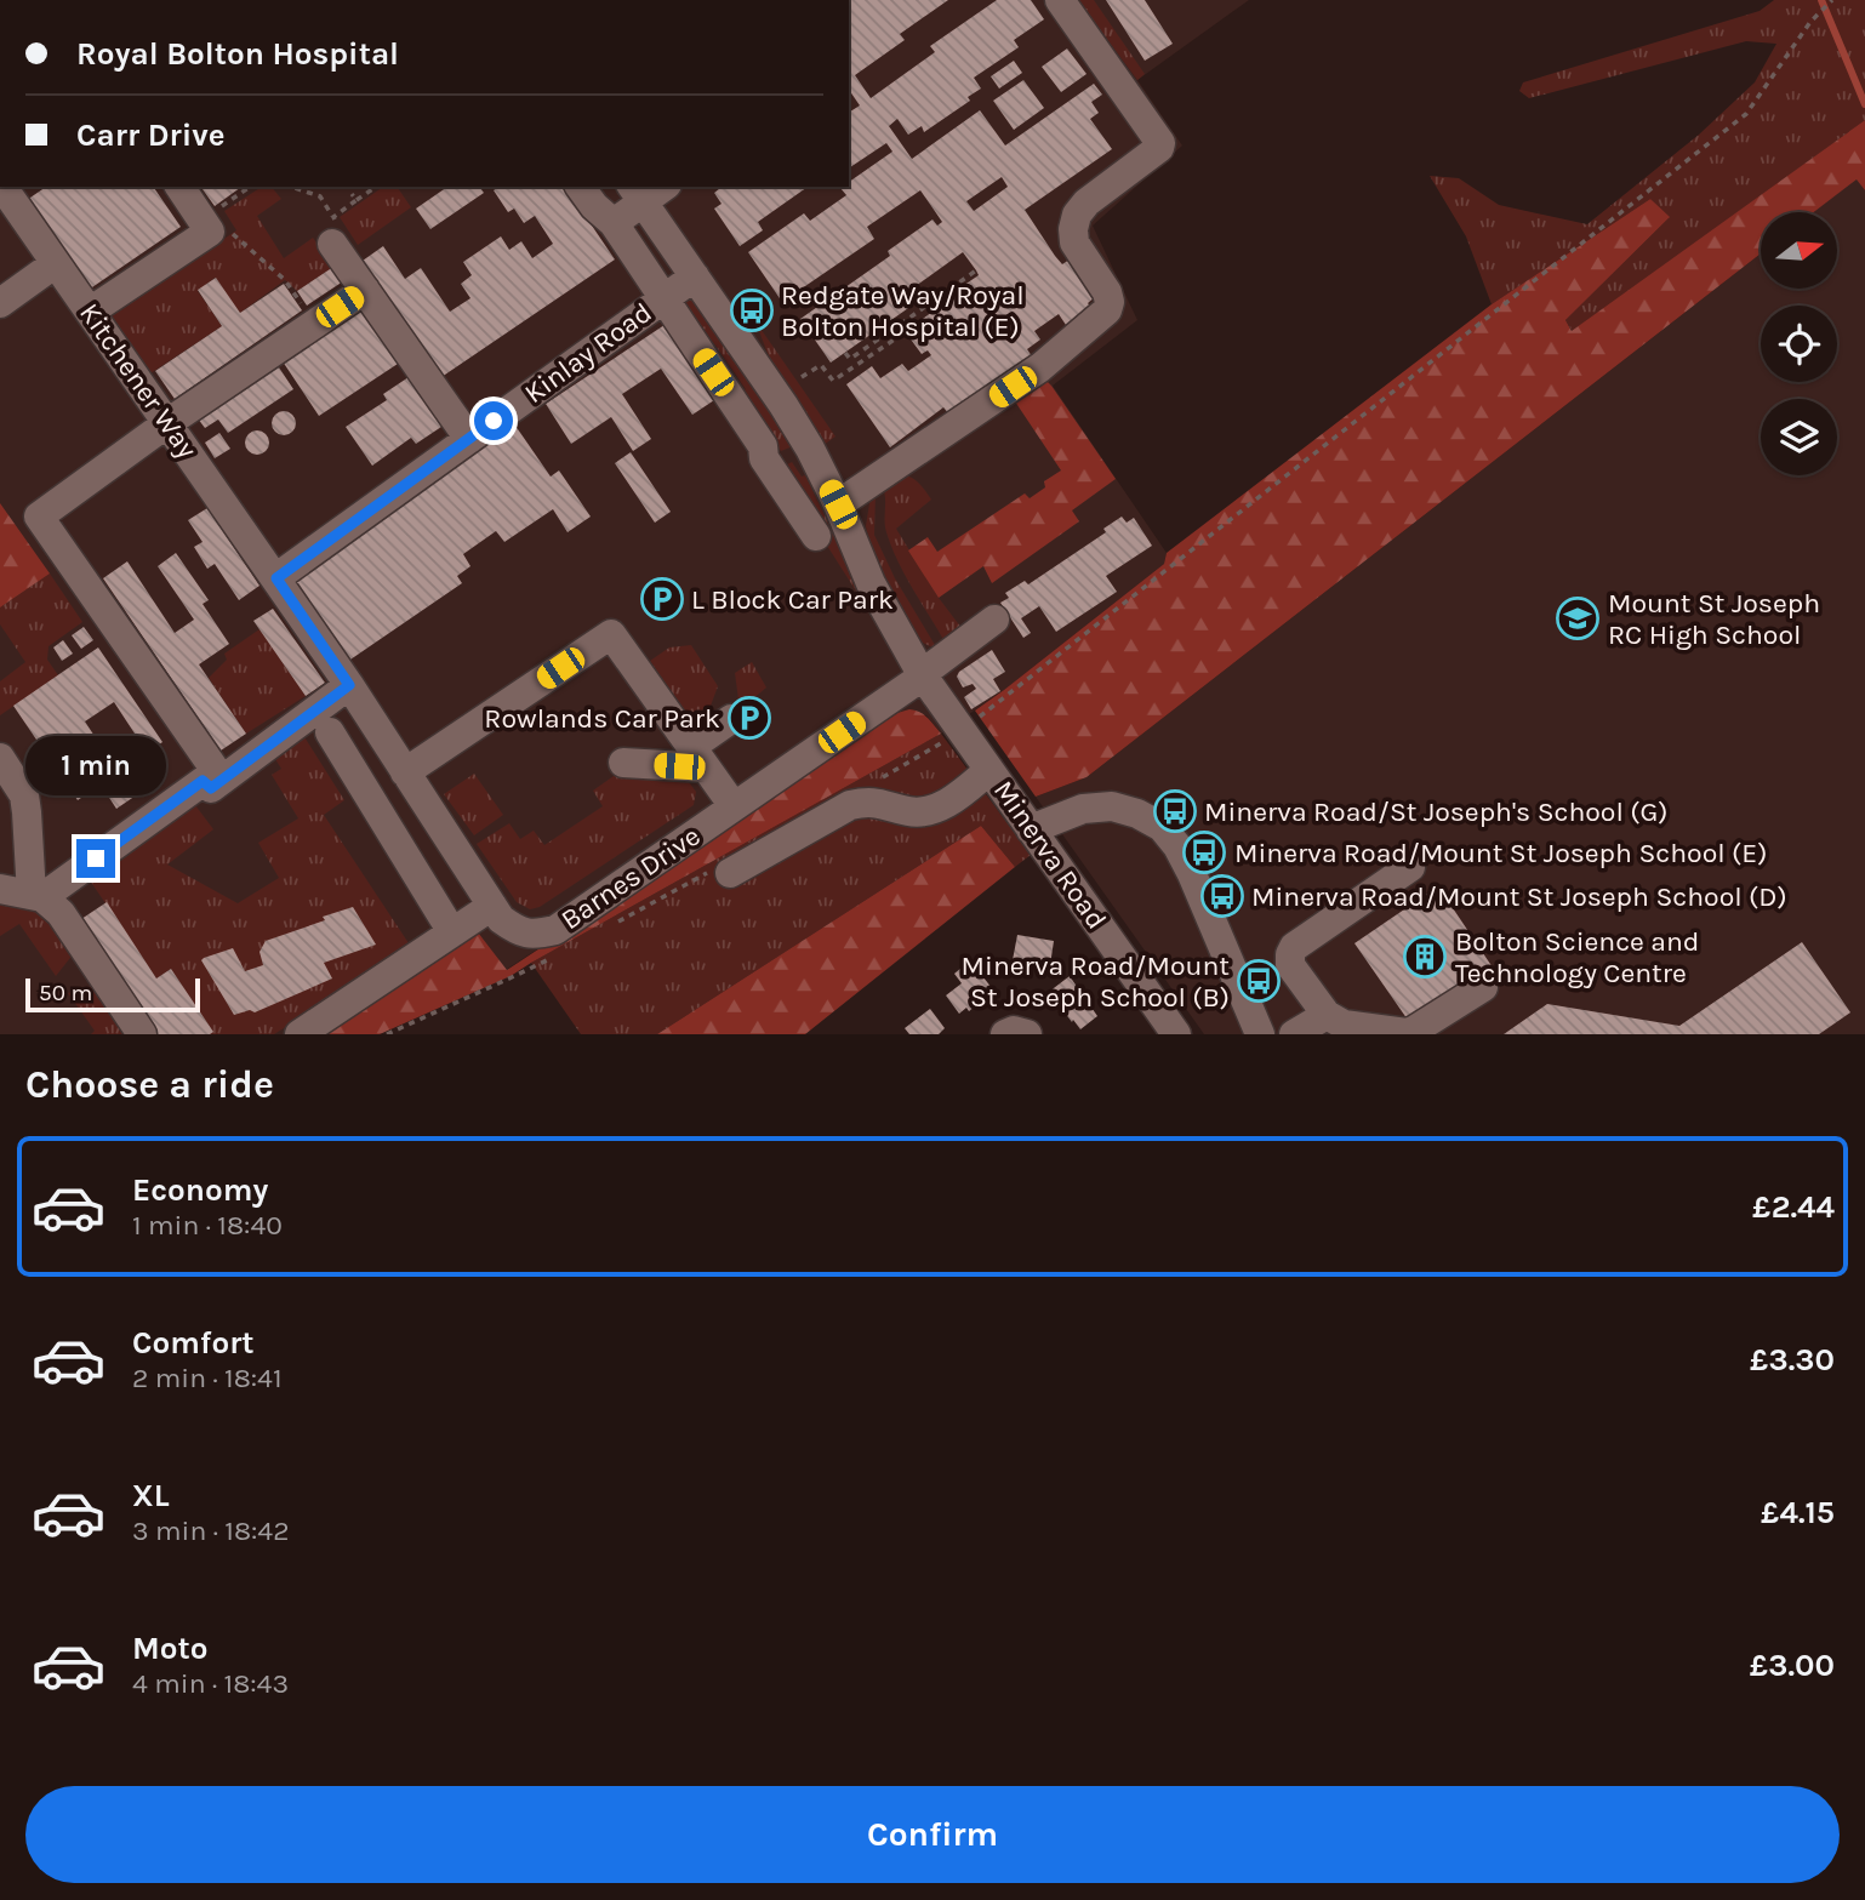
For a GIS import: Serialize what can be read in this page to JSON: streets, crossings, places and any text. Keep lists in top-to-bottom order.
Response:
{
  "streets": {
    "street": [
      "Kinlay Road",
      "Kitchener Way",
      "Minerva Road",
      "Barnes Drive"
    ]
  },
  "crossings": [
    ["Kinlay Road", "Kitchener Way"],
    ["Kinlay Road", "Minerva Road"],
    ["Kinlay Road", "Barnes Drive"],
    ["Kitchener Way", "Barnes Drive"],
    ["Minerva Road", "Barnes Drive"]
  ],
  "places": {
    "bus stop": [
      "Redgate Way/Royal Bolton Hospital (E)",
      "Minerva Road/St Joseph's School (G)",
      "Minerva Road/Mount St Joseph School (E)",
      "Minerva Road/Mount St Joseph School (D)",
      "Minerva Road/Mount St Joseph School (B)"
    ],
    "parking": ["L Block Car Park", "Rowlands Car Park"],
    "school or university": ["Mount St Joseph RC High School"],
    "building": ["Bolton Science and Technology Centre"]
  },
  "scale_bar": "50 m",
  "north": "right",
  "page": {
    "banner": ["Royal Bolton Hospital", "Carr Drive"],
    "bubble": "1 min",
    "scale": "50 m",
    "heading": "Choose a ride",
    "list": [
      {
        "name": "Economy",
        "note": "1 min · 18:40",
        "value": "£2.44"
      },
      {
        "name": "Comfort",
        "note": "2 min · 18:41",
        "value": "£3.30"
      },
      {
        "name": "XL",
        "note": "3 min · 18:42",
        "value": "£4.15"
      },
      {
        "name": "Moto",
        "note": "4 min · 18:43",
        "value": "£3.00"
      }
    ],
    "buttons": "Confirm"
  }
}
